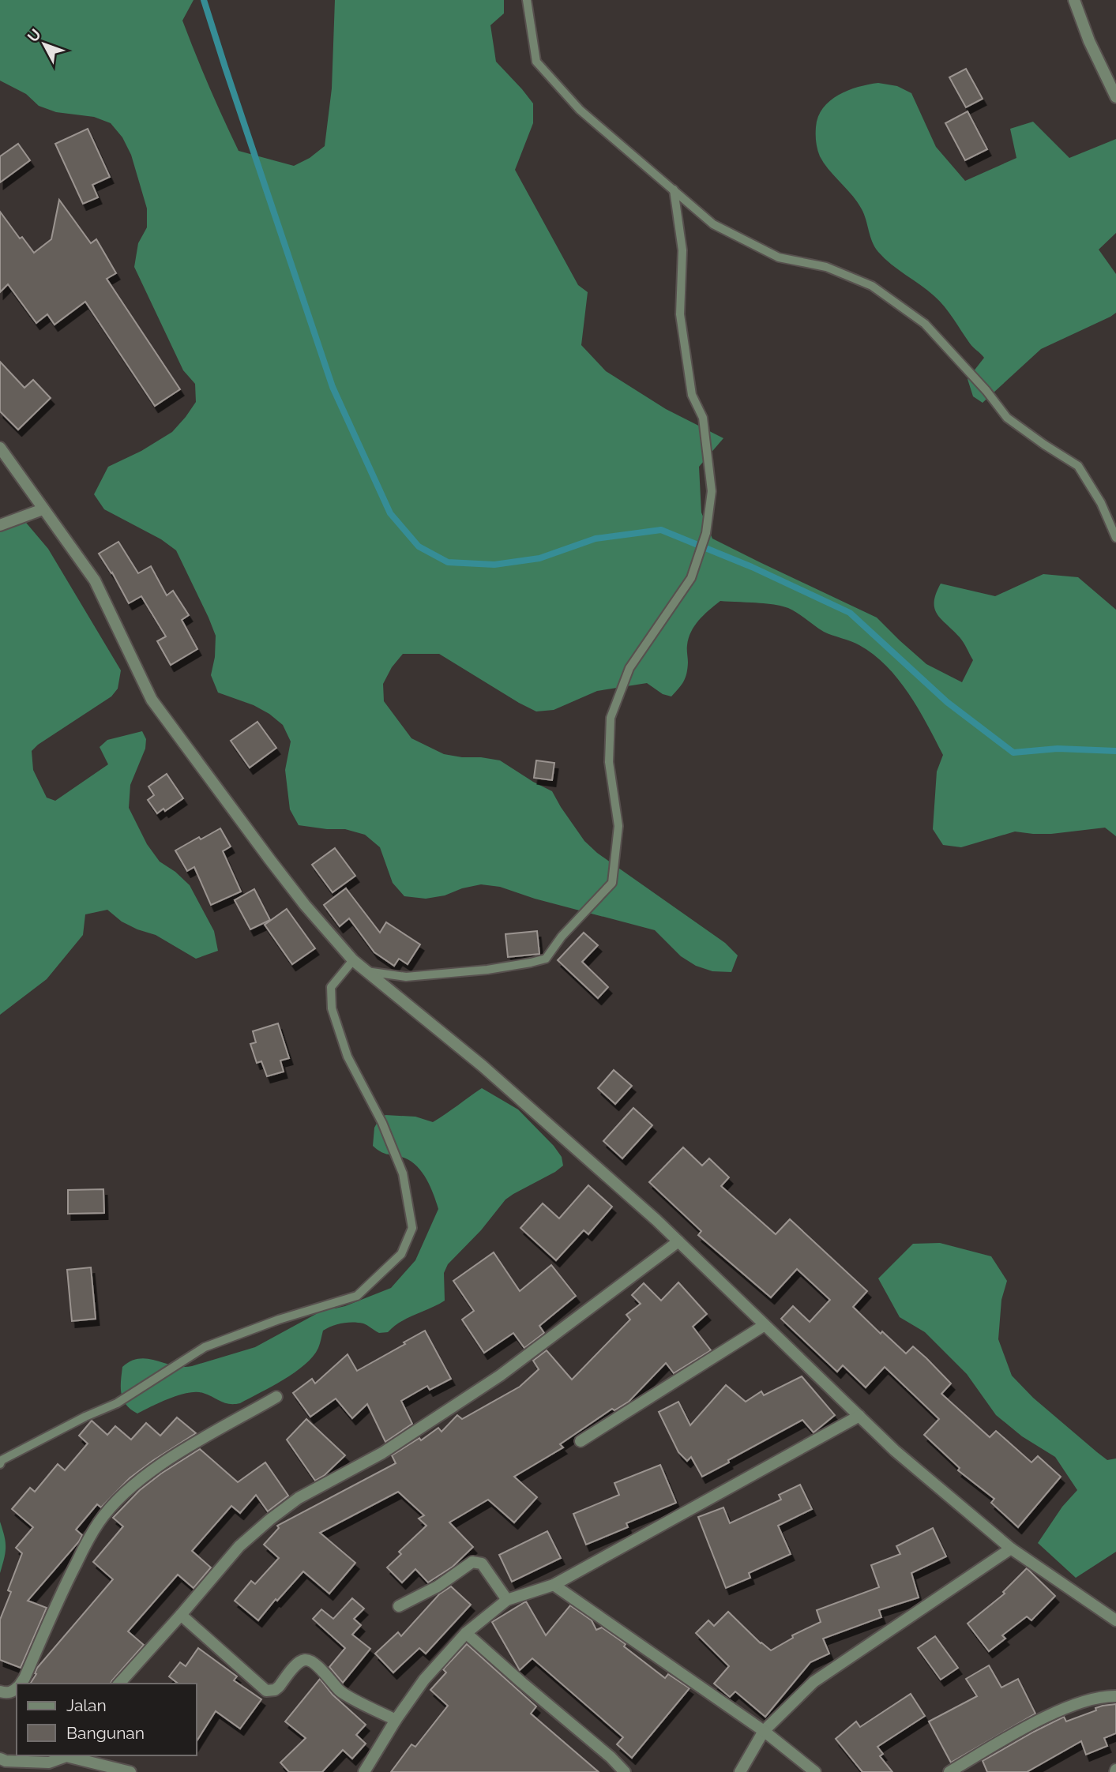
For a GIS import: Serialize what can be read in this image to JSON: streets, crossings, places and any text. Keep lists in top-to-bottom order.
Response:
{
  "legend": ["Jalan", "Bangunan"],
  "north": "top left"
}
